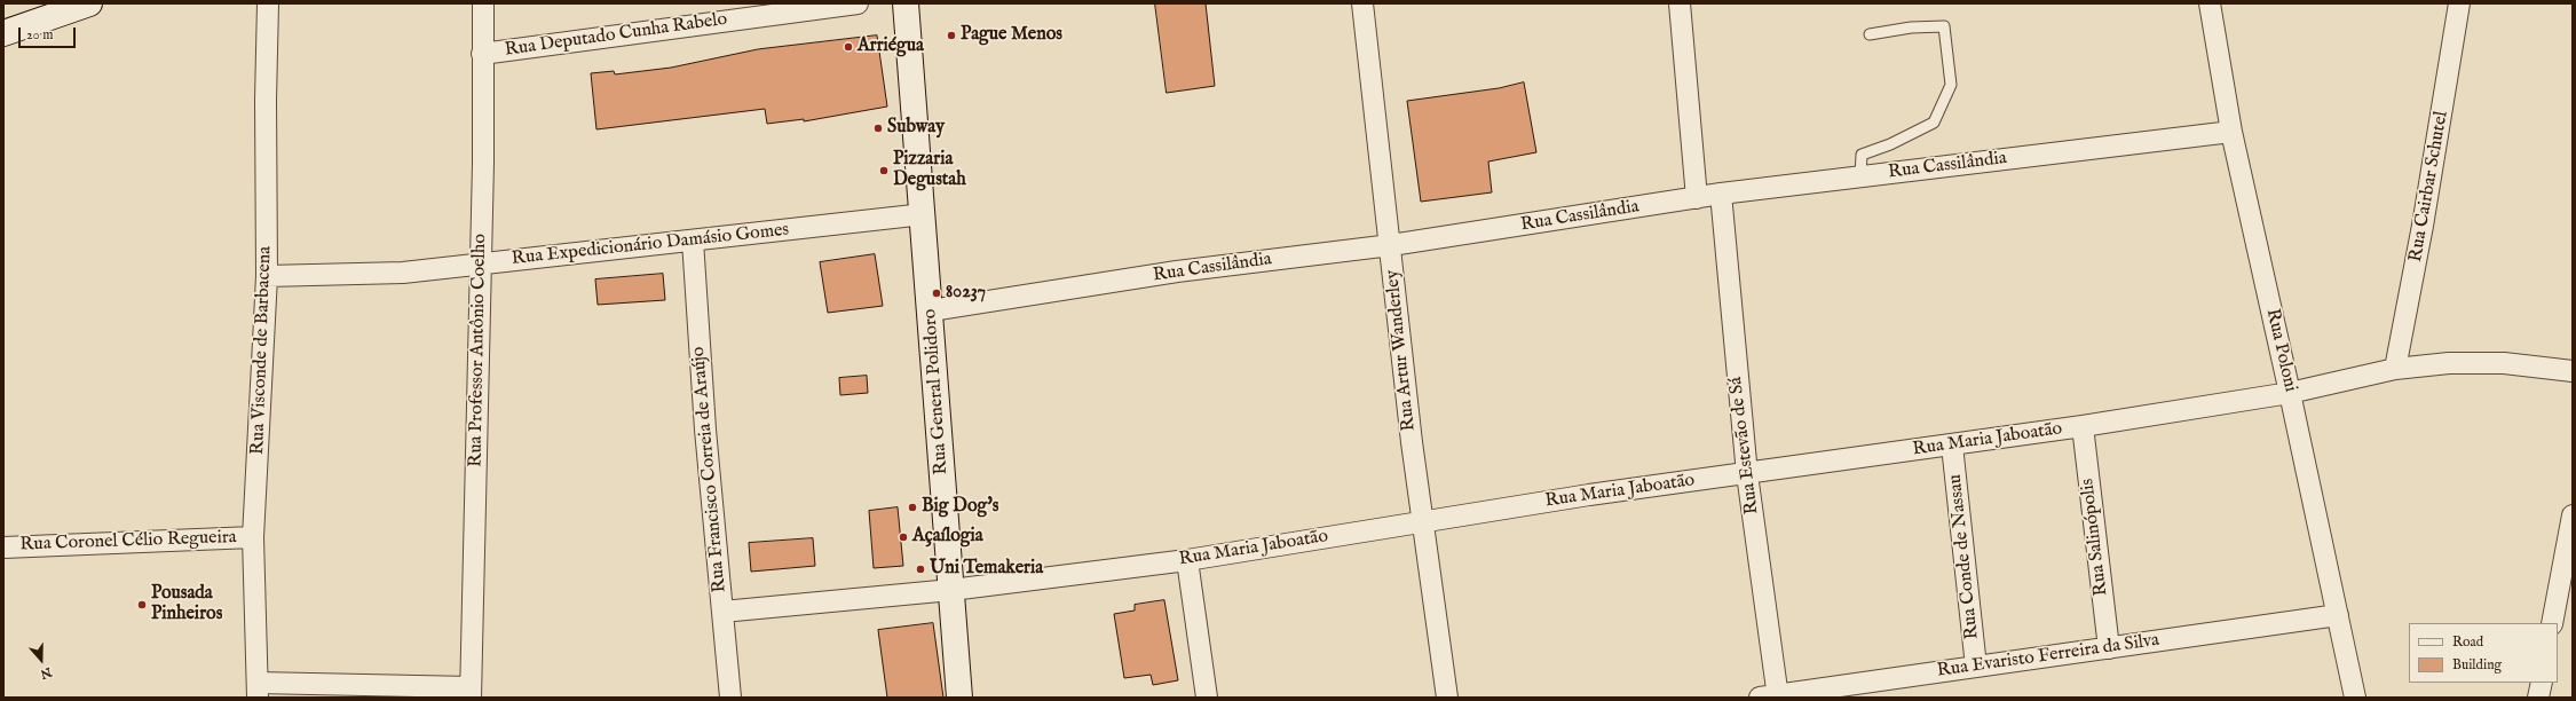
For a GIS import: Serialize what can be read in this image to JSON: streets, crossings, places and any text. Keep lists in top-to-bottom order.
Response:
{
  "streets": {
    "street": [
      "Rua Deputado Cunha Rabelo",
      "Rua Cassilândia",
      "Rua Cairbar Schutel",
      "Rua Expedicionário Damásio Gomes",
      "Rua Visconde de Barbacena",
      "Rua Professor Antônio Coelho",
      "Rua Artur Wanderley",
      "Rua Poloni",
      "Rua General Polidoro",
      "Rua Maria Jaboatão",
      "Rua Estevão de Sá",
      "Rua Francisco Correia de Araújo",
      "Rua Salinópolis",
      "Rua Coronel Célio Regueira",
      "Rua Conde de Nassau",
      "Rua Evaristo Ferreira da Silva"
    ]
  },
  "crossings": [
    ["Rua Deputado Cunha Rabelo", "Rua Professor Antônio Coelho"],
    ["Rua Cassilândia", "Rua Artur Wanderley"],
    ["Rua Cassilândia", "Rua Poloni"],
    ["Rua Cassilândia", "Rua General Polidoro"],
    ["Rua Cassilândia", "Rua Estevão de Sá"],
    ["Rua Cairbar Schutel", "Rua Maria Jaboatão"],
    ["Rua Expedicionário Damásio Gomes", "Rua Visconde de Barbacena"],
    ["Rua Expedicionário Damásio Gomes", "Rua Professor Antônio Coelho"],
    ["Rua Expedicionário Damásio Gomes", "Rua General Polidoro"],
    ["Rua Expedicionário Damásio Gomes", "Rua Francisco Correia de Araújo"],
    ["Rua Visconde de Barbacena", "Rua Coronel Célio Regueira"],
    ["Rua Artur Wanderley", "Rua Maria Jaboatão"],
    ["Rua Poloni", "Rua Maria Jaboatão"],
    ["Rua Poloni", "Rua Evaristo Ferreira da Silva"],
    ["Rua General Polidoro", "Rua Maria Jaboatão"],
    ["Rua Maria Jaboatão", "Rua Estevão de Sá"],
    ["Rua Maria Jaboatão", "Rua Francisco Correia de Araújo"],
    ["Rua Maria Jaboatão", "Rua Salinópolis"],
    ["Rua Maria Jaboatão", "Rua Conde de Nassau"],
    ["Rua Estevão de Sá", "Rua Evaristo Ferreira da Silva"],
    ["Rua Salinópolis", "Rua Evaristo Ferreira da Silva"],
    ["Rua Conde de Nassau", "Rua Evaristo Ferreira da Silva"]
  ],
  "places": [
    "Pague Menos",
    "Arriégua",
    "Subway",
    "Pizzaria Degustah",
    "80237",
    "Big Dog's",
    "Açaílogia",
    "Uni Temakeria",
    "Pousada Pinheiros"
  ],
  "legend": ["Road", "Building"],
  "scale_bar": "20 m",
  "north": "bottom"
}
